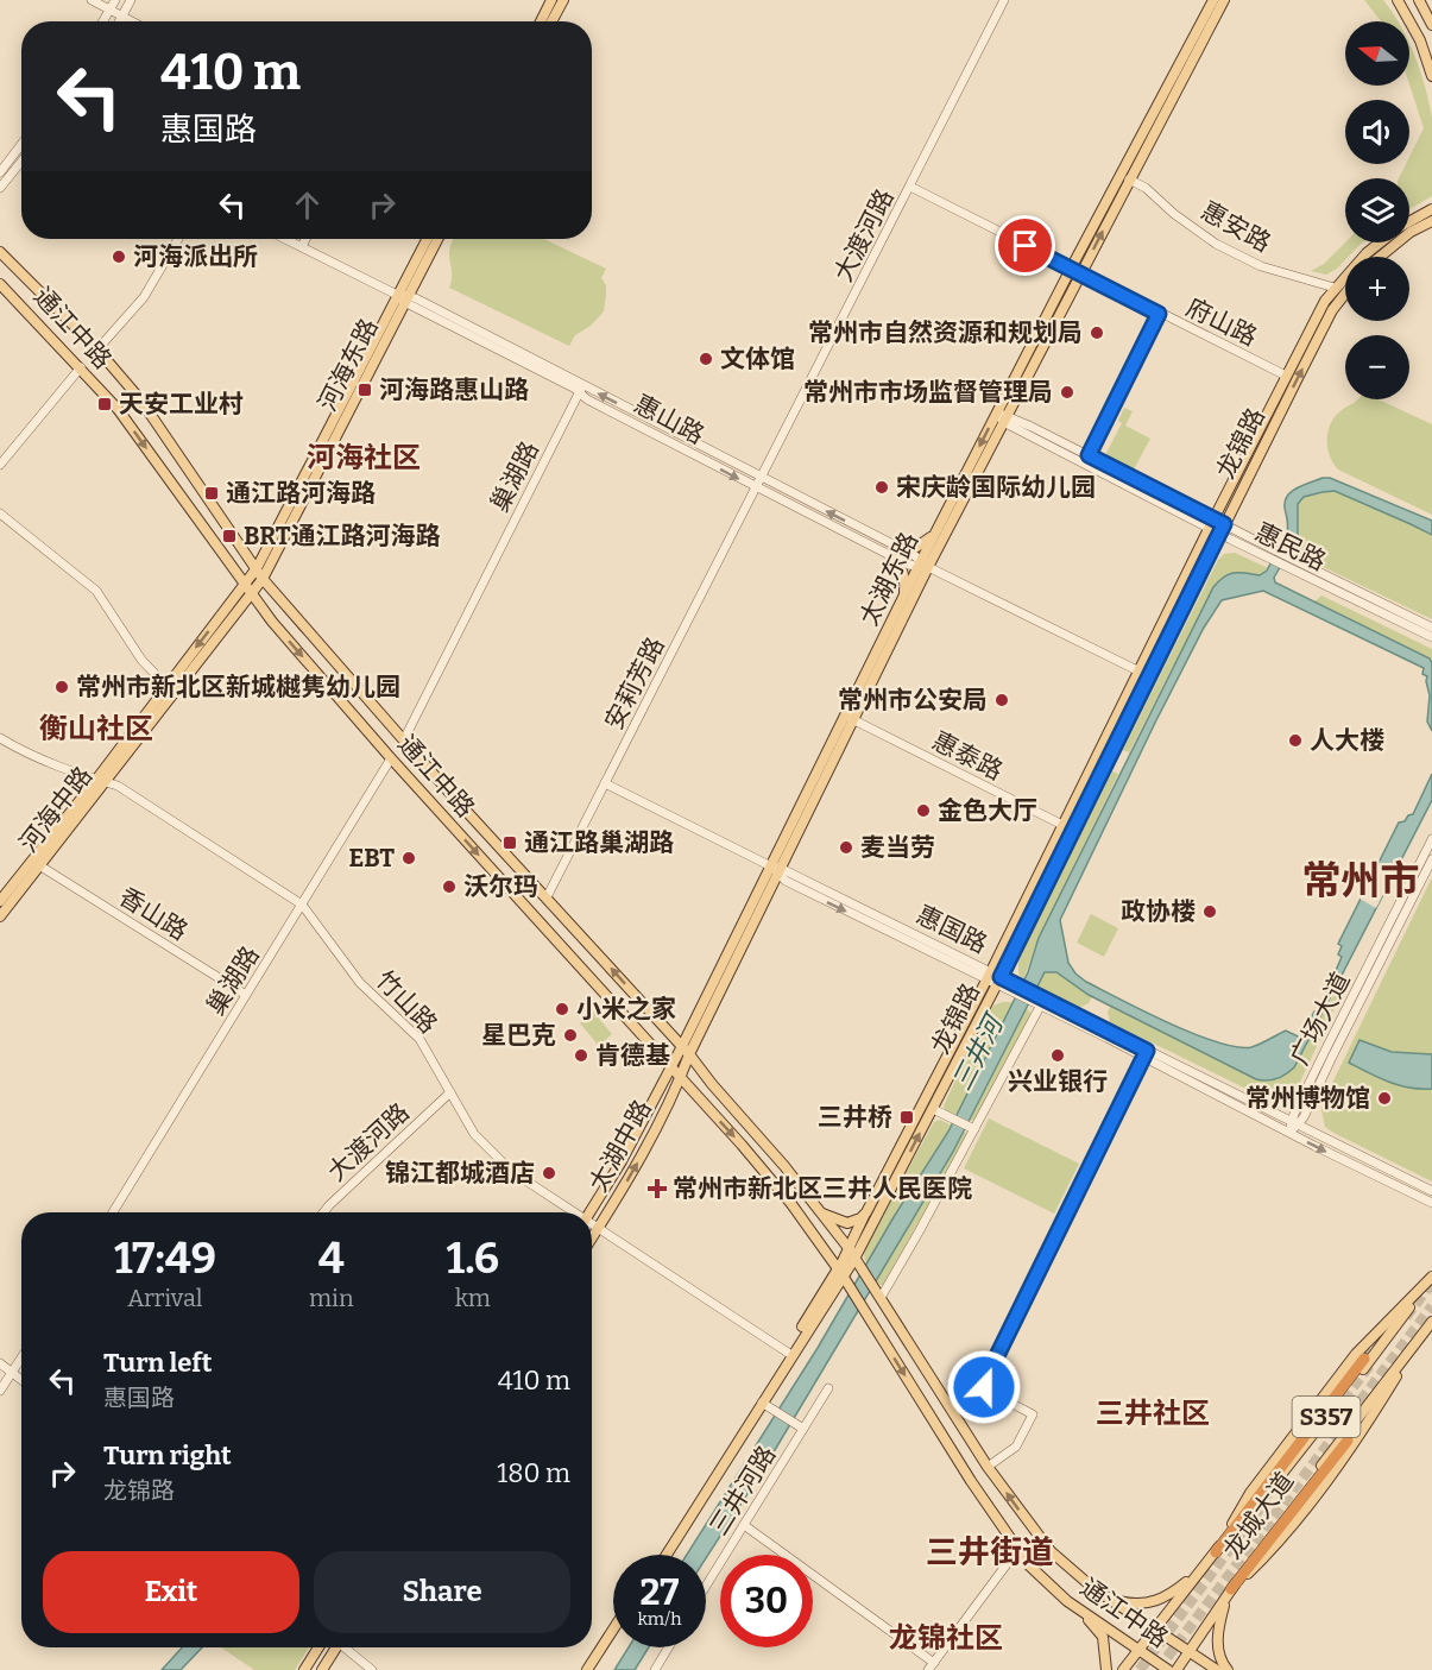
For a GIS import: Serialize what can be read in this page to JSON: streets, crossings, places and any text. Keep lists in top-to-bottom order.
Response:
{
  "streets": {
    "main road": [
      "通江中路",
      "河海东路",
      "龙锦路",
      "太湖东路",
      "河海中路",
      "太湖中路",
      "S357",
      "龙城大道"
    ],
    "street": [
      "惠安路",
      "大渡河路",
      "府山路",
      "惠山路",
      "巢湖路",
      "惠民路",
      "安莉芳路",
      "惠泰路",
      "香山路",
      "惠国路",
      "竹山路",
      "广场大道",
      "三井河路"
    ]
  },
  "crossings": [
    ["惠安路", "龙锦路"],
    ["惠安路", "太湖东路"],
    ["大渡河路", "府山路"],
    ["大渡河路", "惠山路"],
    ["大渡河路", "安莉芳路"],
    ["大渡河路", "竹山路"],
    ["府山路", "龙锦路"],
    ["府山路", "太湖东路"],
    ["通江中路", "河海东路"],
    ["通江中路", "龙锦路"],
    ["通江中路", "巢湖路"],
    ["通江中路", "太湖东路"],
    ["通江中路", "安莉芳路"],
    ["通江中路", "河海中路"],
    ["通江中路", "太湖中路"],
    ["通江中路", "龙城大道"],
    ["河海东路", "惠山路"],
    ["河海东路", "河海中路"],
    ["惠山路", "龙锦路"],
    ["惠山路", "巢湖路"],
    ["惠山路", "太湖东路"],
    ["惠山路", "安莉芳路"],
    ["龙锦路", "惠民路"],
    ["龙锦路", "惠泰路"],
    ["龙锦路", "惠国路"],
    ["龙锦路", "竹山路"],
    ["巢湖路", "香山路"],
    ["巢湖路", "竹山路"],
    ["惠民路", "太湖东路"],
    ["太湖东路", "惠泰路"],
    ["太湖东路", "惠国路"],
    ["太湖东路", "太湖中路"],
    ["安莉芳路", "惠国路"],
    ["河海中路", "香山路"],
    ["河海中路", "竹山路"],
    ["竹山路", "太湖中路"]
  ],
  "districts": [
    "河海社区",
    "衡山社区",
    "常州市",
    "三井社区",
    "三井街道",
    "龙锦社区"
  ],
  "water": ["三井河"],
  "places": {
    "other": [
      "河海派出所",
      "常州市自然资源和规划局",
      "文体馆",
      "常州市市场监督管理局",
      "宋庆龄国际幼儿园",
      "常州市新北区新城樾隽幼儿园",
      "常州市公安局",
      "人大楼",
      "金色大厅",
      "麦当劳",
      "EBT",
      "沃尔玛",
      "政协楼",
      "小米之家",
      "星巴克",
      "肯德基",
      "兴业银行",
      "常州博物馆",
      "锦江都城酒店"
    ],
    "transit": [
      "河海路惠山路",
      "天安工业村",
      "通江路河海路",
      "BRT通江路河海路",
      "通江路巢湖路",
      "三井桥"
    ],
    "health": ["常州市新北区三井人民医院"]
  },
  "north": "left",
  "page": {
    "map_buttons": ["+", "−"],
    "turn": ["410 m", "惠国路"],
    "eta": [
      "17:49",
      "Arrival",
      "4",
      "min",
      "1.6",
      "km"
    ],
    "list": [
      {
        "name": "Turn left",
        "note": "惠国路",
        "value": "410 m"
      },
      {
        "name": "Turn right",
        "note": "龙锦路",
        "value": "180 m"
      }
    ],
    "buttons": ["Exit", "Share"],
    "speed": "27 km/h",
    "limit": "30"
  }
}
